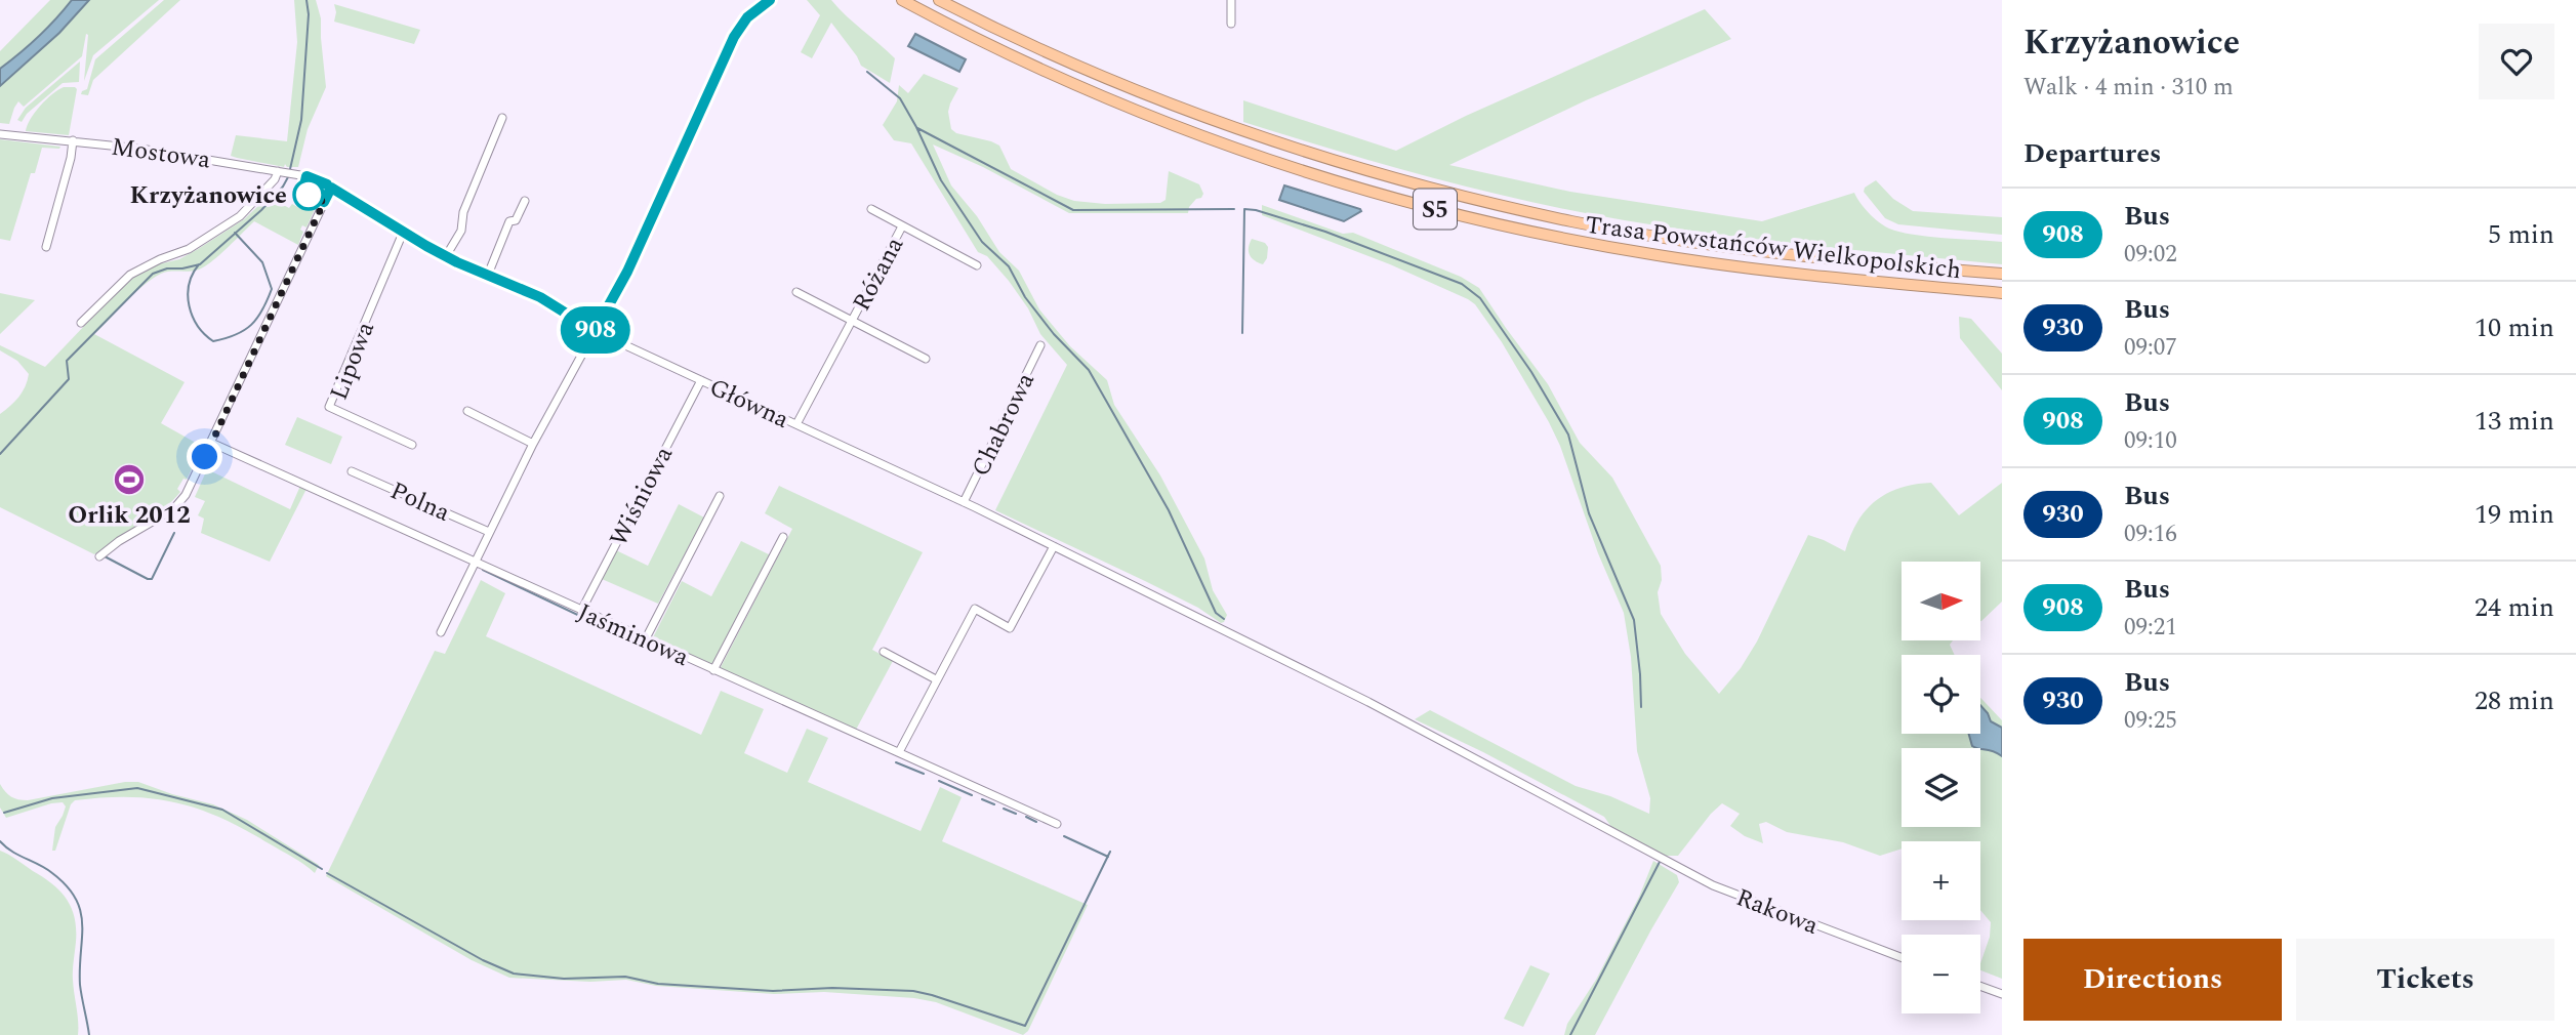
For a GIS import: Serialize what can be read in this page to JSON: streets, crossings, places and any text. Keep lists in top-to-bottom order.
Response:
{
  "streets": {
    "highway": ["S5", "Trasa Powstańców Wielkopolskich"],
    "street": [
      "Mostowa",
      "Różana",
      "Lipowa",
      "Główna",
      "Chabrowa",
      "Wiśniowa",
      "Polna",
      "Jaśminowa",
      "Rakowa"
    ]
  },
  "crossings": [
    ["Mostowa", "Główna"],
    ["Różana", "Główna"],
    ["Lipowa", "Główna"],
    ["Główna", "Chabrowa"],
    ["Główna", "Wiśniowa"],
    ["Główna", "Rakowa"],
    ["Wiśniowa", "Jaśminowa"]
  ],
  "places": {
    "other": ["Krzyżanowice"],
    "sports": ["Orlik 2012"]
  },
  "lines": ["bus line 908"],
  "north": "right",
  "page": {
    "on_map": "908",
    "heading": [
      ["Krzyżanowice", "Walk · 4 min · 310 m"],
      "Departures"
    ],
    "list": [
      {
        "mark": "908",
        "name": "Bus",
        "note": "09:02",
        "value": "5 min"
      },
      {
        "mark": "930",
        "name": "Bus",
        "note": "09:07",
        "value": "10 min"
      },
      {
        "mark": "908",
        "name": "Bus",
        "note": "09:10",
        "value": "13 min"
      },
      {
        "mark": "930",
        "name": "Bus",
        "note": "09:16",
        "value": "19 min"
      },
      {
        "mark": "908",
        "name": "Bus",
        "note": "09:21",
        "value": "24 min"
      },
      {
        "mark": "930",
        "name": "Bus",
        "note": "09:25",
        "value": "28 min"
      }
    ],
    "map_buttons": ["+", "−"],
    "buttons": ["Directions", "Tickets"]
  }
}
